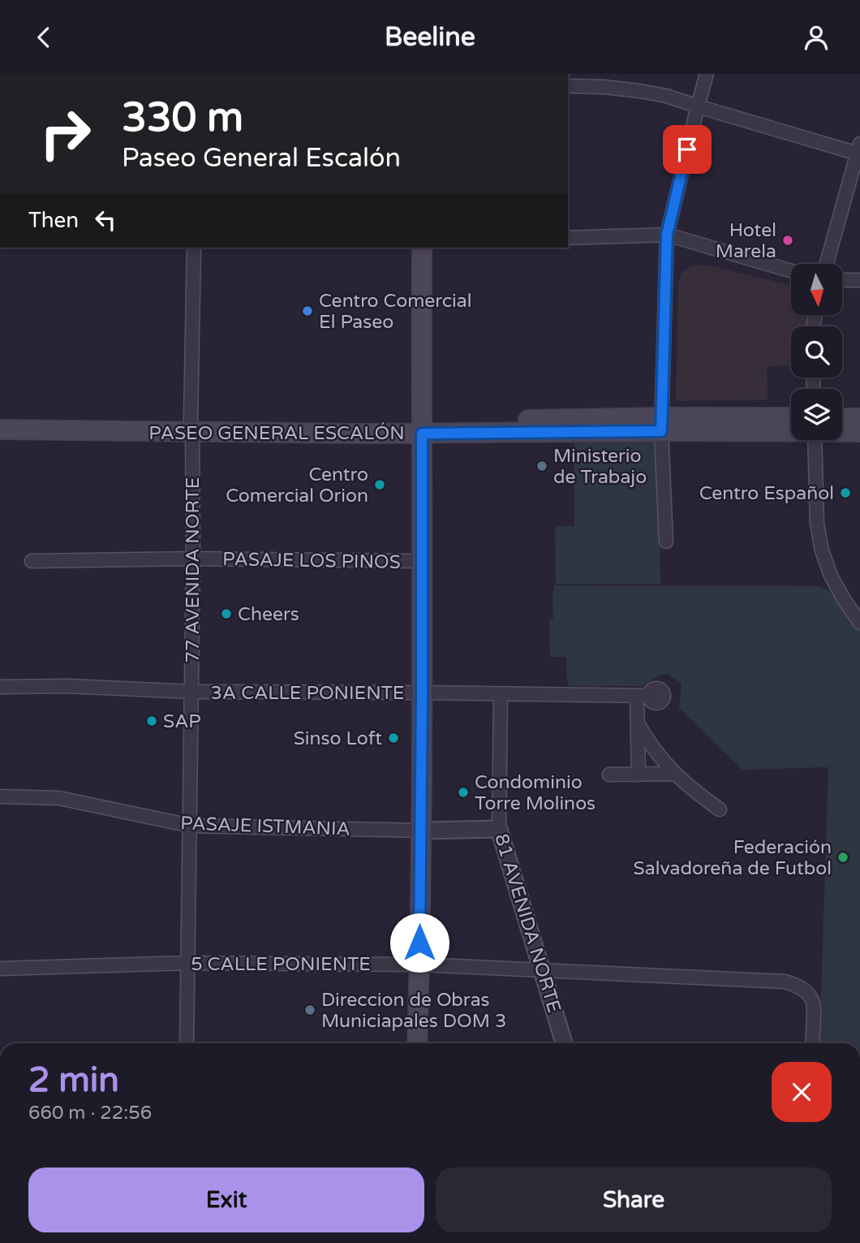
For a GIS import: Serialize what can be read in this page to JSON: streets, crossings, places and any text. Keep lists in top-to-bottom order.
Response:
{
  "streets": {
    "main road": ["PASEO GENERAL ESCALÓN"],
    "street": [
      "PASAJE LOS PINOS",
      "77 AVENIDA NORTE",
      "3A CALLE PONIENTE",
      "PASAJE ISTMANIA",
      "81 AVENIDA NORTE",
      "5 CALLE PONIENTE"
    ]
  },
  "crossings": [
    ["PASEO GENERAL ESCALÓN", "77 AVENIDA NORTE"],
    ["PASAJE LOS PINOS", "77 AVENIDA NORTE"],
    ["77 AVENIDA NORTE", "3A CALLE PONIENTE"],
    ["77 AVENIDA NORTE", "PASAJE ISTMANIA"],
    ["77 AVENIDA NORTE", "5 CALLE PONIENTE"],
    ["3A CALLE PONIENTE", "81 AVENIDA NORTE"],
    ["PASAJE ISTMANIA", "81 AVENIDA NORTE"],
    ["81 AVENIDA NORTE", "5 CALLE PONIENTE"]
  ],
  "places": [
    "Hotel Marela",
    "Centro Comercial El Paseo",
    "Ministerio de Trabajo",
    "Centro Comercial Orion",
    "Centro Español",
    "Cheers",
    "SAP",
    "Sinso Loft",
    "Condominio Torre Molinos",
    "Federación Salvadoreña de Futbol",
    "Direccion de Obras Municiapales DOM 3"
  ],
  "north": "bottom",
  "page": {
    "header": "Beeline",
    "turn": ["330 m", "Paseo General Escalón"],
    "then": "Then",
    "heading": ["2 min", "660 m · 22:56"],
    "buttons": ["Exit", "Share"]
  }
}
